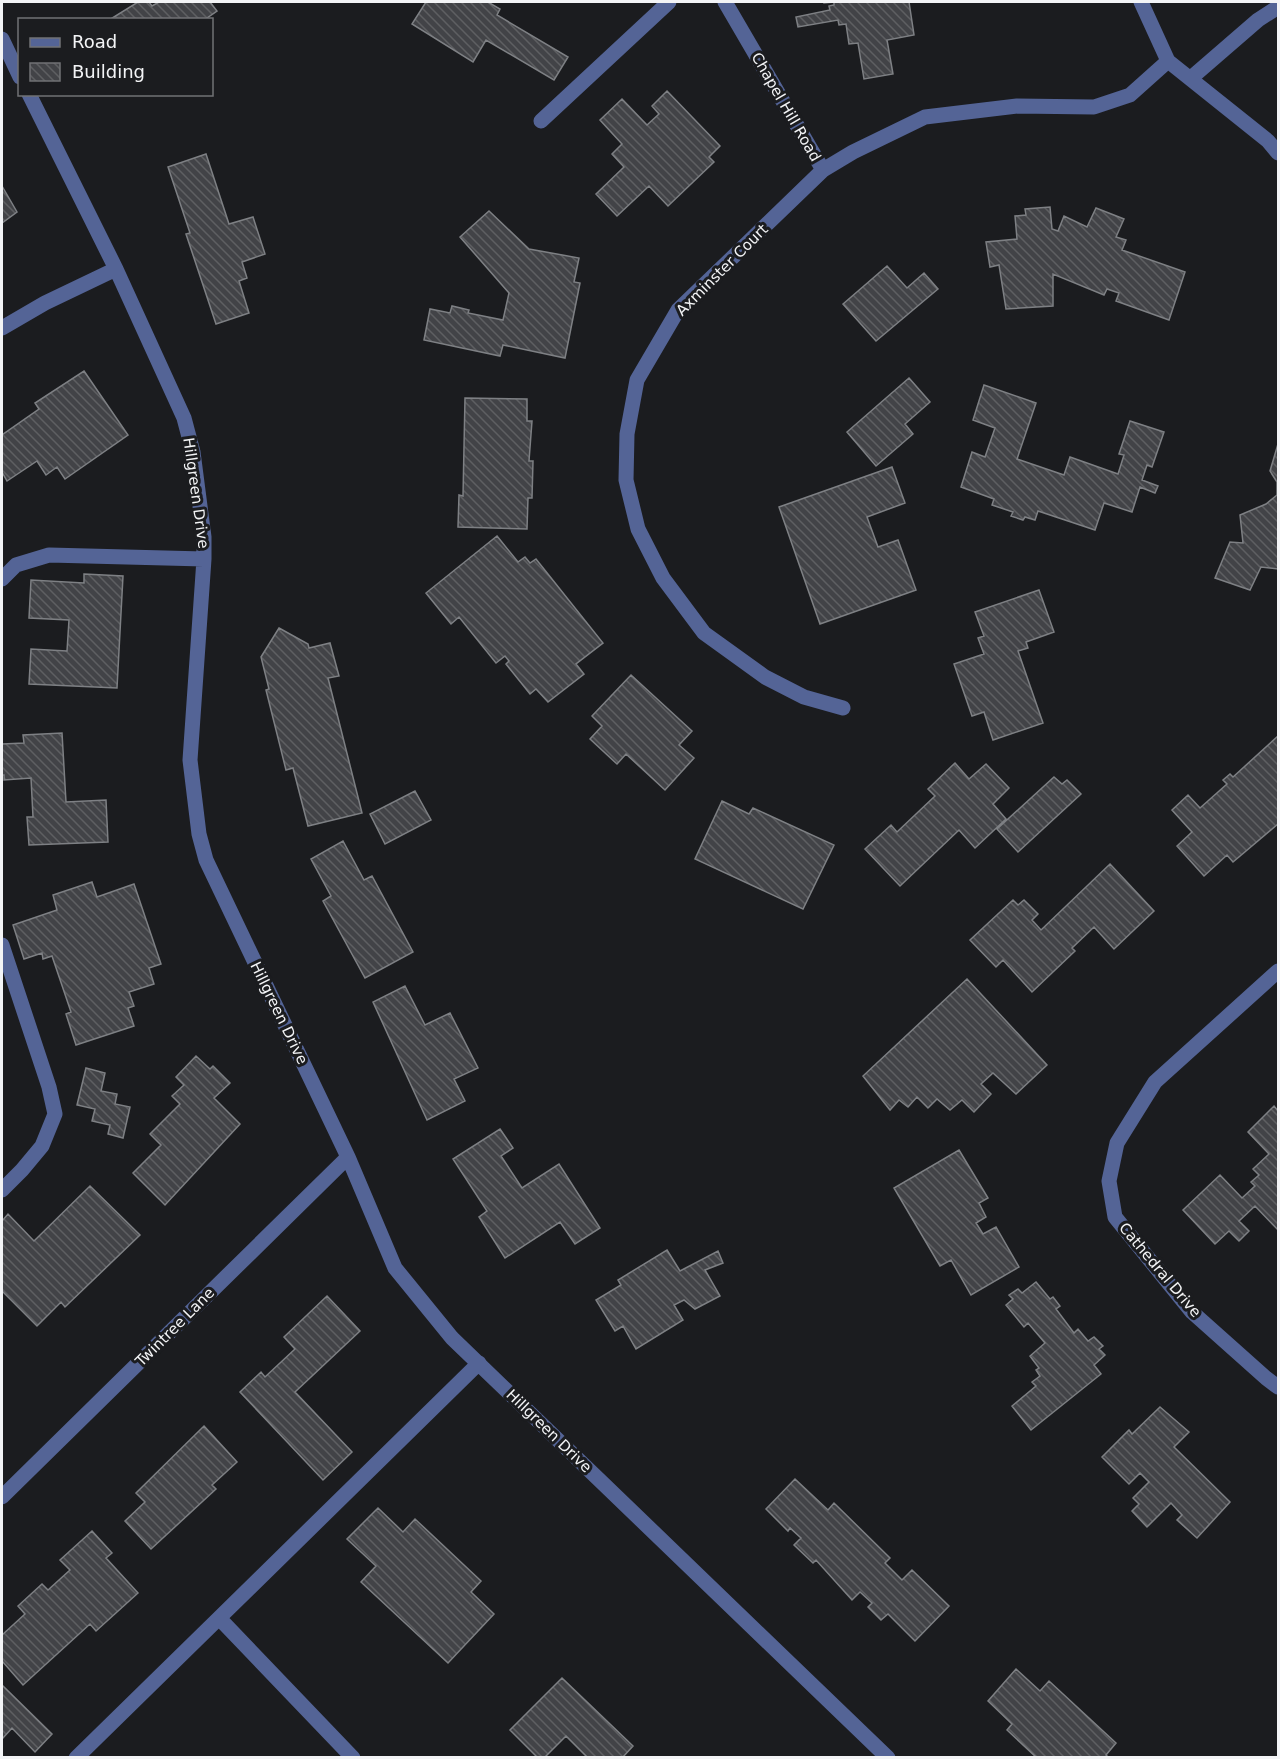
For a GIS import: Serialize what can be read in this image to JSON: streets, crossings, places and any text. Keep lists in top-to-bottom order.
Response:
{
  "streets": {
    "street": [
      "Chapel Hill Road",
      "Axminster Court",
      "Hillgreen Drive",
      "Cathedral Drive",
      "Twintree Lane"
    ]
  },
  "crossings": [
    ["Chapel Hill Road", "Axminster Court"],
    ["Hillgreen Drive", "Twintree Lane"]
  ],
  "legend": ["Road", "Building"]
}
